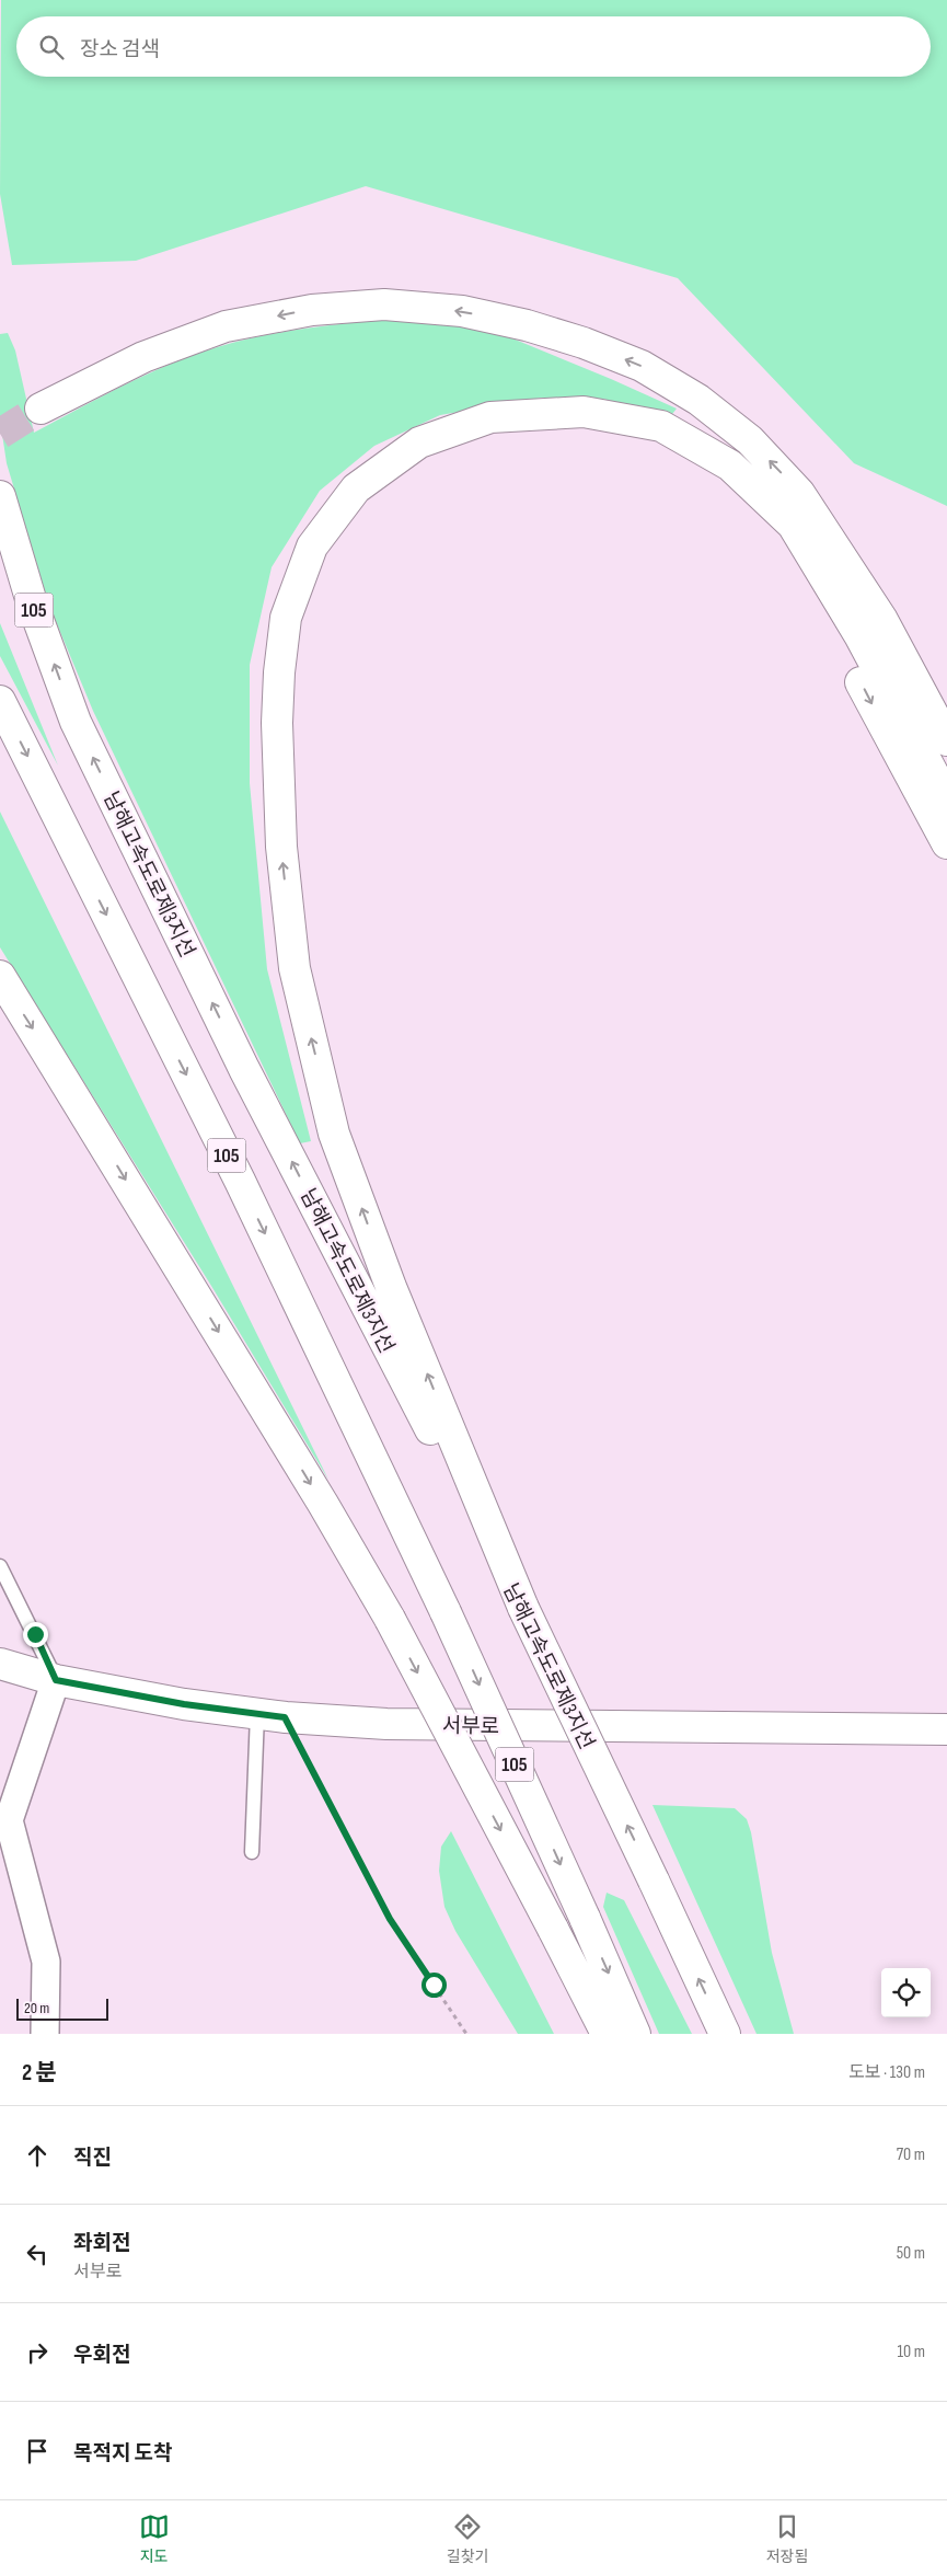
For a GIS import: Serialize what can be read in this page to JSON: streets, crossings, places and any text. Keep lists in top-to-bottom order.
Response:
{
  "streets": {
    "main road": ["105", "남해고속도로제3지선", "서부로"]
  },
  "scale_bar": "20 m",
  "page": {
    "search": "장소 검색",
    "scale": "20 m",
    "heading": ["2 분", "도보 · 130 m"],
    "list": [
      ["직진", "70 m"],
      ["좌회전", "서부로", "50 m"],
      ["우회전", "10 m"],
      "목적지 도착"
    ],
    "nav": ["지도", "길찾기", "저장됨"]
  }
}
